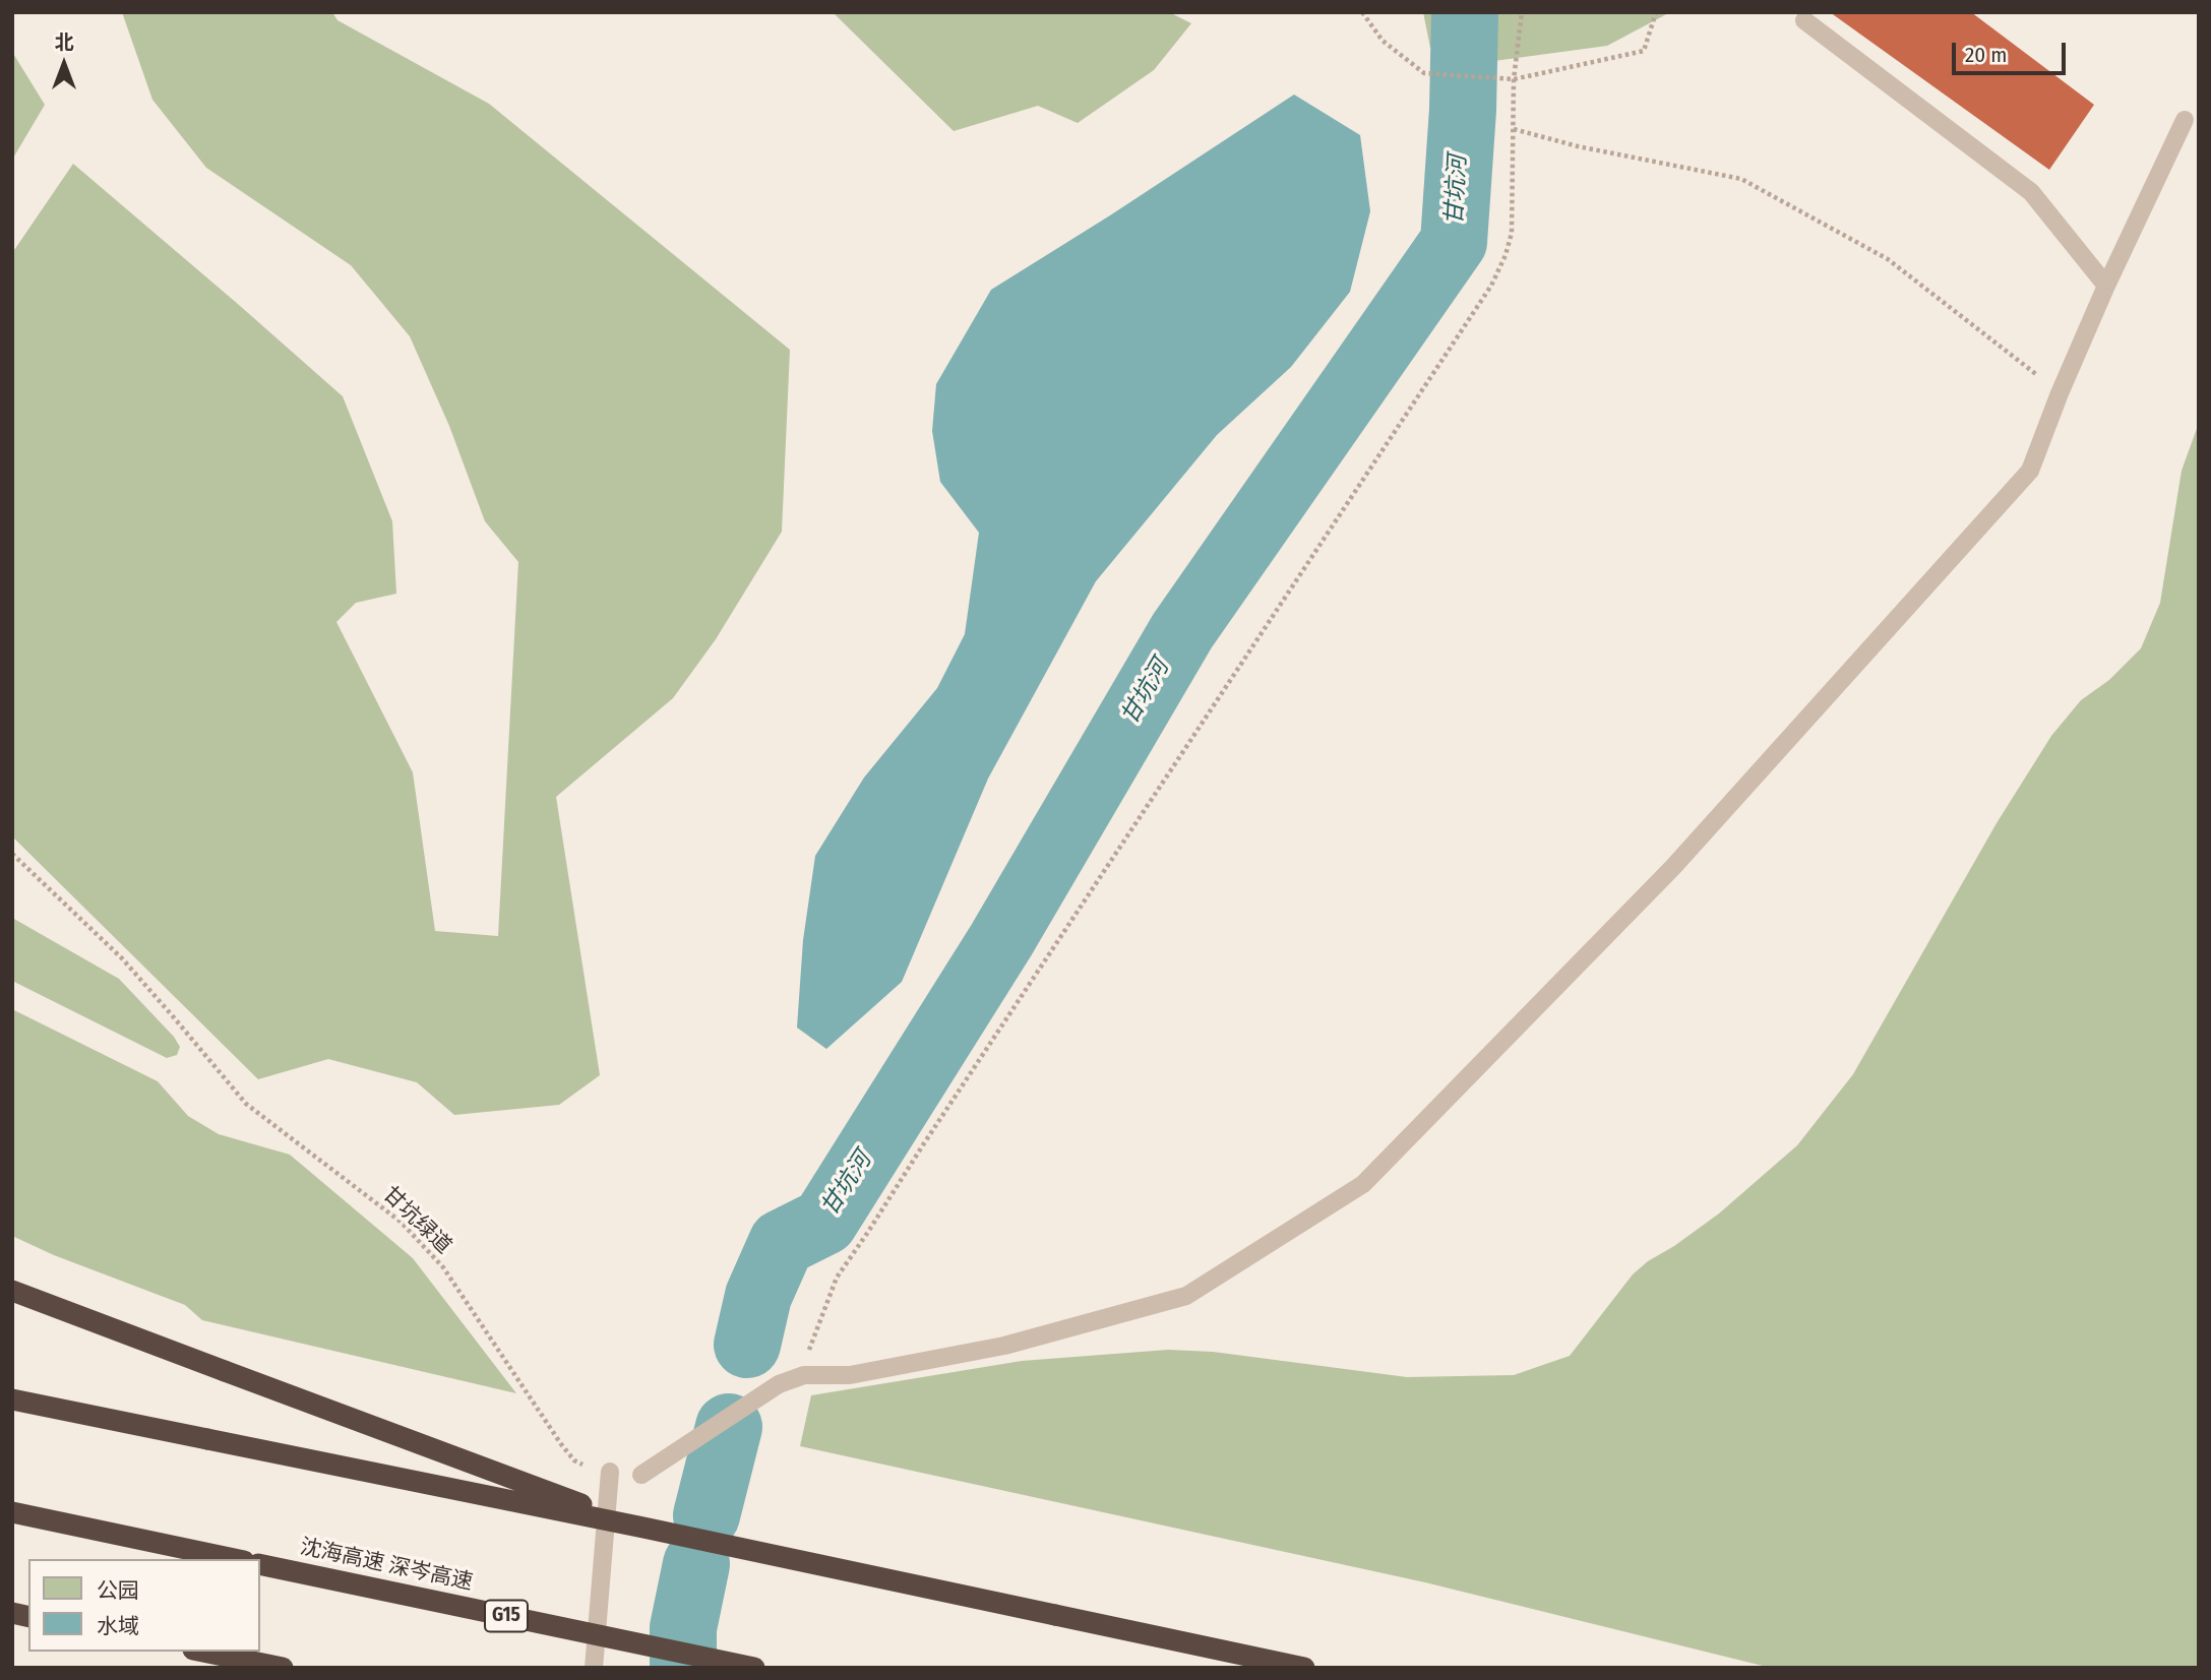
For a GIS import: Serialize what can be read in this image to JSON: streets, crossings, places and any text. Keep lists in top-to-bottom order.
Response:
{
  "streets": {
    "highway": ["沈海高速 深岑高速", "G15"],
    "path": ["甘坑绿道"]
  },
  "water": ["甘坑河"],
  "legend": ["公园", "水域"],
  "scale_bar": "20 m",
  "north": "top"
}
